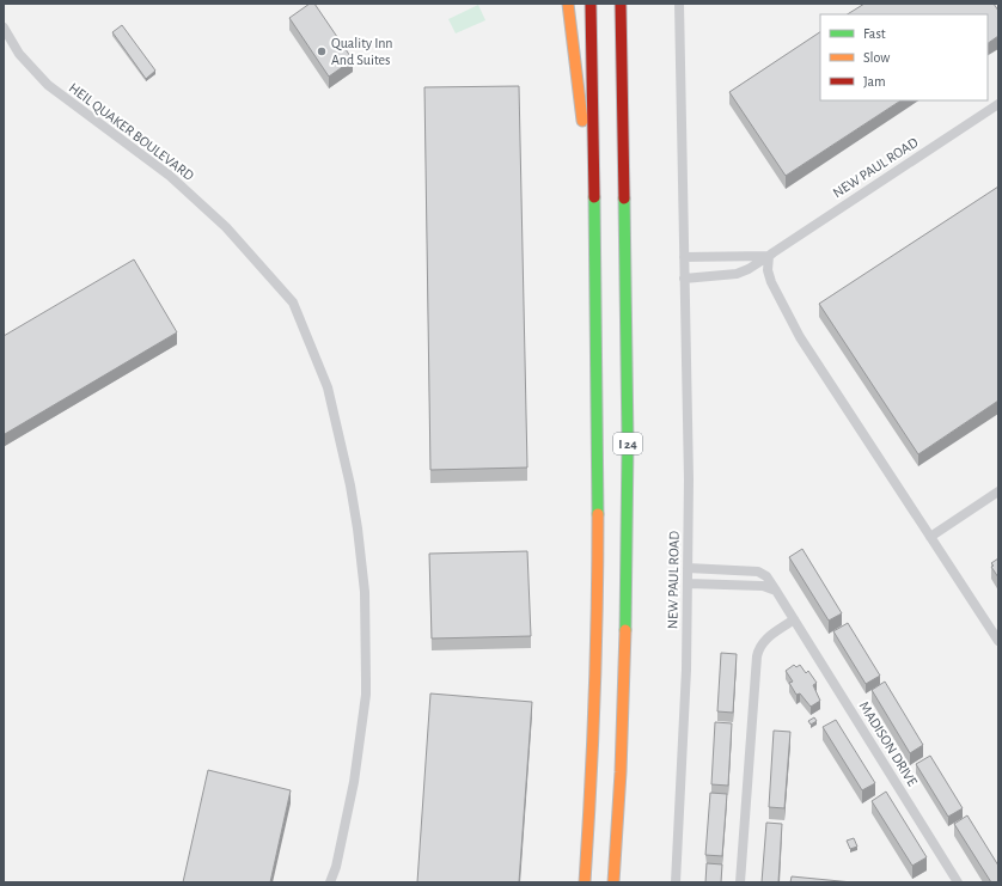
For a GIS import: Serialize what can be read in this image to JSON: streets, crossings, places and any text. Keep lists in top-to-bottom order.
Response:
{
  "streets": {
    "highway": ["I 24"],
    "street": ["HEIL QUAKER BOULEVARD", "NEW PAUL ROAD", "MADISON DRIVE"]
  },
  "crossings": [
    ["NEW PAUL ROAD", "MADISON DRIVE"]
  ],
  "places": ["Quality Inn And Suites"],
  "legend": ["Fast", "Slow", "Jam"]
}
